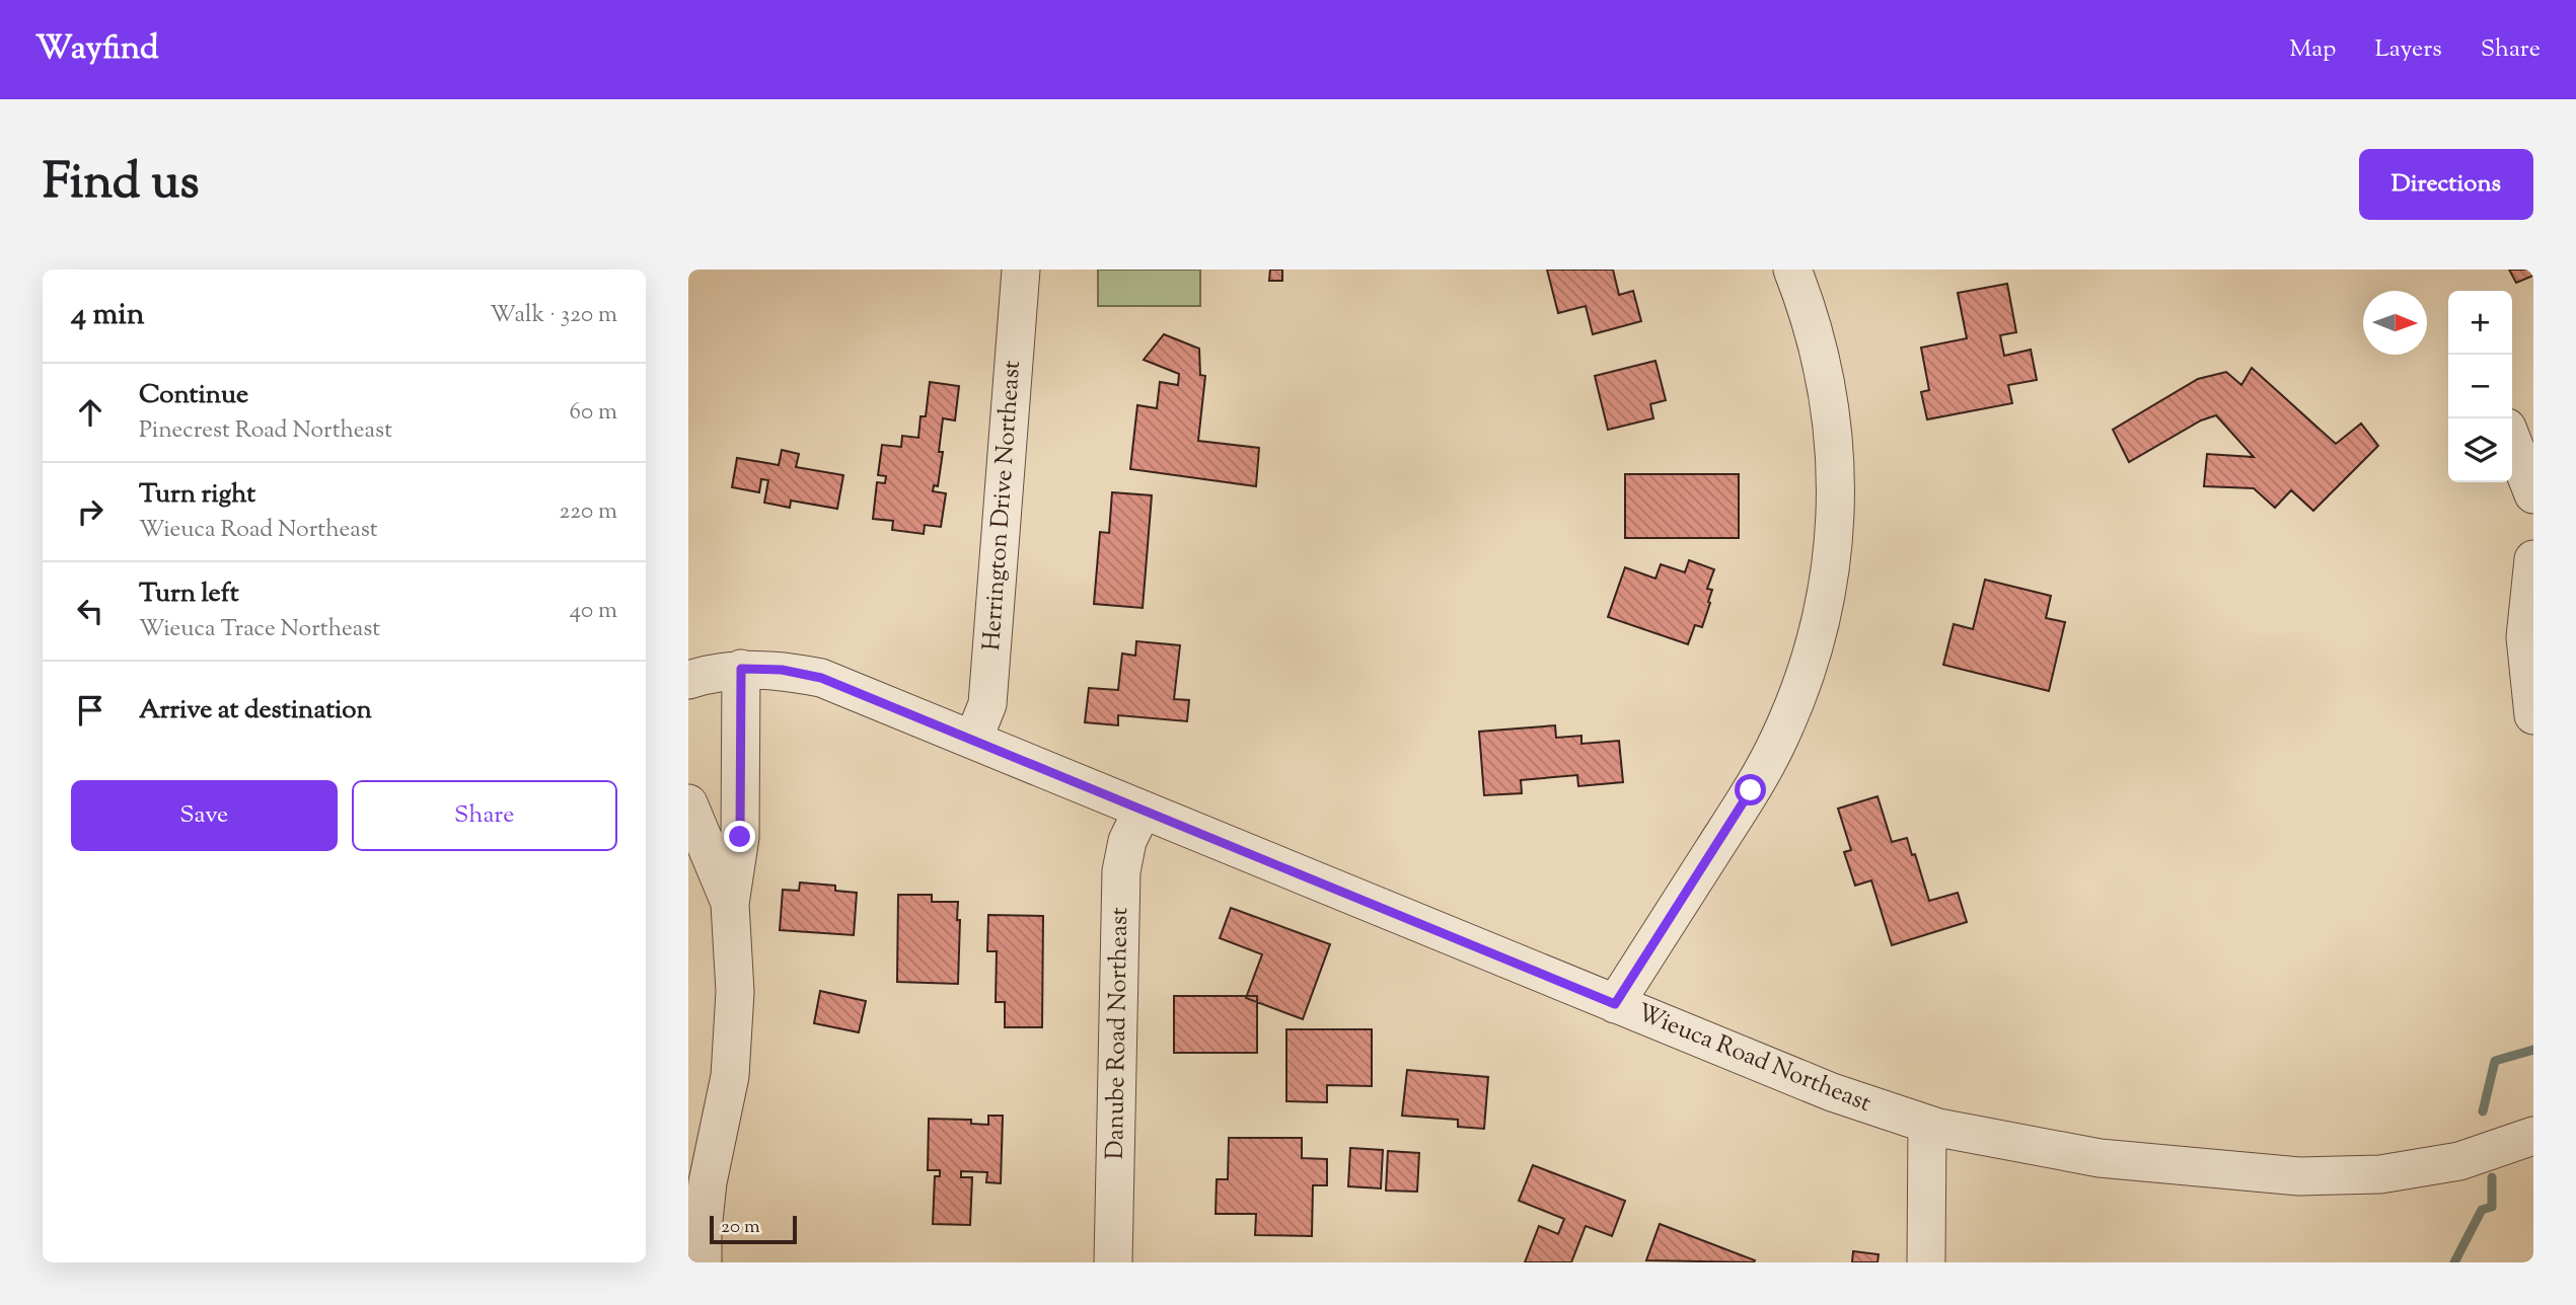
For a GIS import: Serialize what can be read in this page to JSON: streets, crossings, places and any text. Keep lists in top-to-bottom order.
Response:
{
  "streets": {
    "street": ["Herrington Drive Northeast", "Danube Road Northeast", "Wieuca Road Northeast"]
  },
  "crossings": [
    ["Herrington Drive Northeast", "Wieuca Road Northeast"],
    ["Danube Road Northeast", "Wieuca Road Northeast"]
  ],
  "scale_bar": "20 m",
  "north": "right",
  "page": {
    "header": "Wayfind",
    "nav": ["Map", "Layers", "Share"],
    "title": "Find us",
    "buttons": [
      "Directions",
      ["Save", "Share"]
    ],
    "heading": ["4 min", "Walk · 320 m"],
    "map_buttons": ["+", "−"],
    "list": [
      ["Continue", "Pinecrest Road Northeast", "60 m"],
      ["Turn right", "Wieuca Road Northeast", "220 m"],
      ["Turn left", "Wieuca Trace Northeast", "40 m"],
      "Arrive at destination"
    ],
    "scale": "20 m"
  }
}
